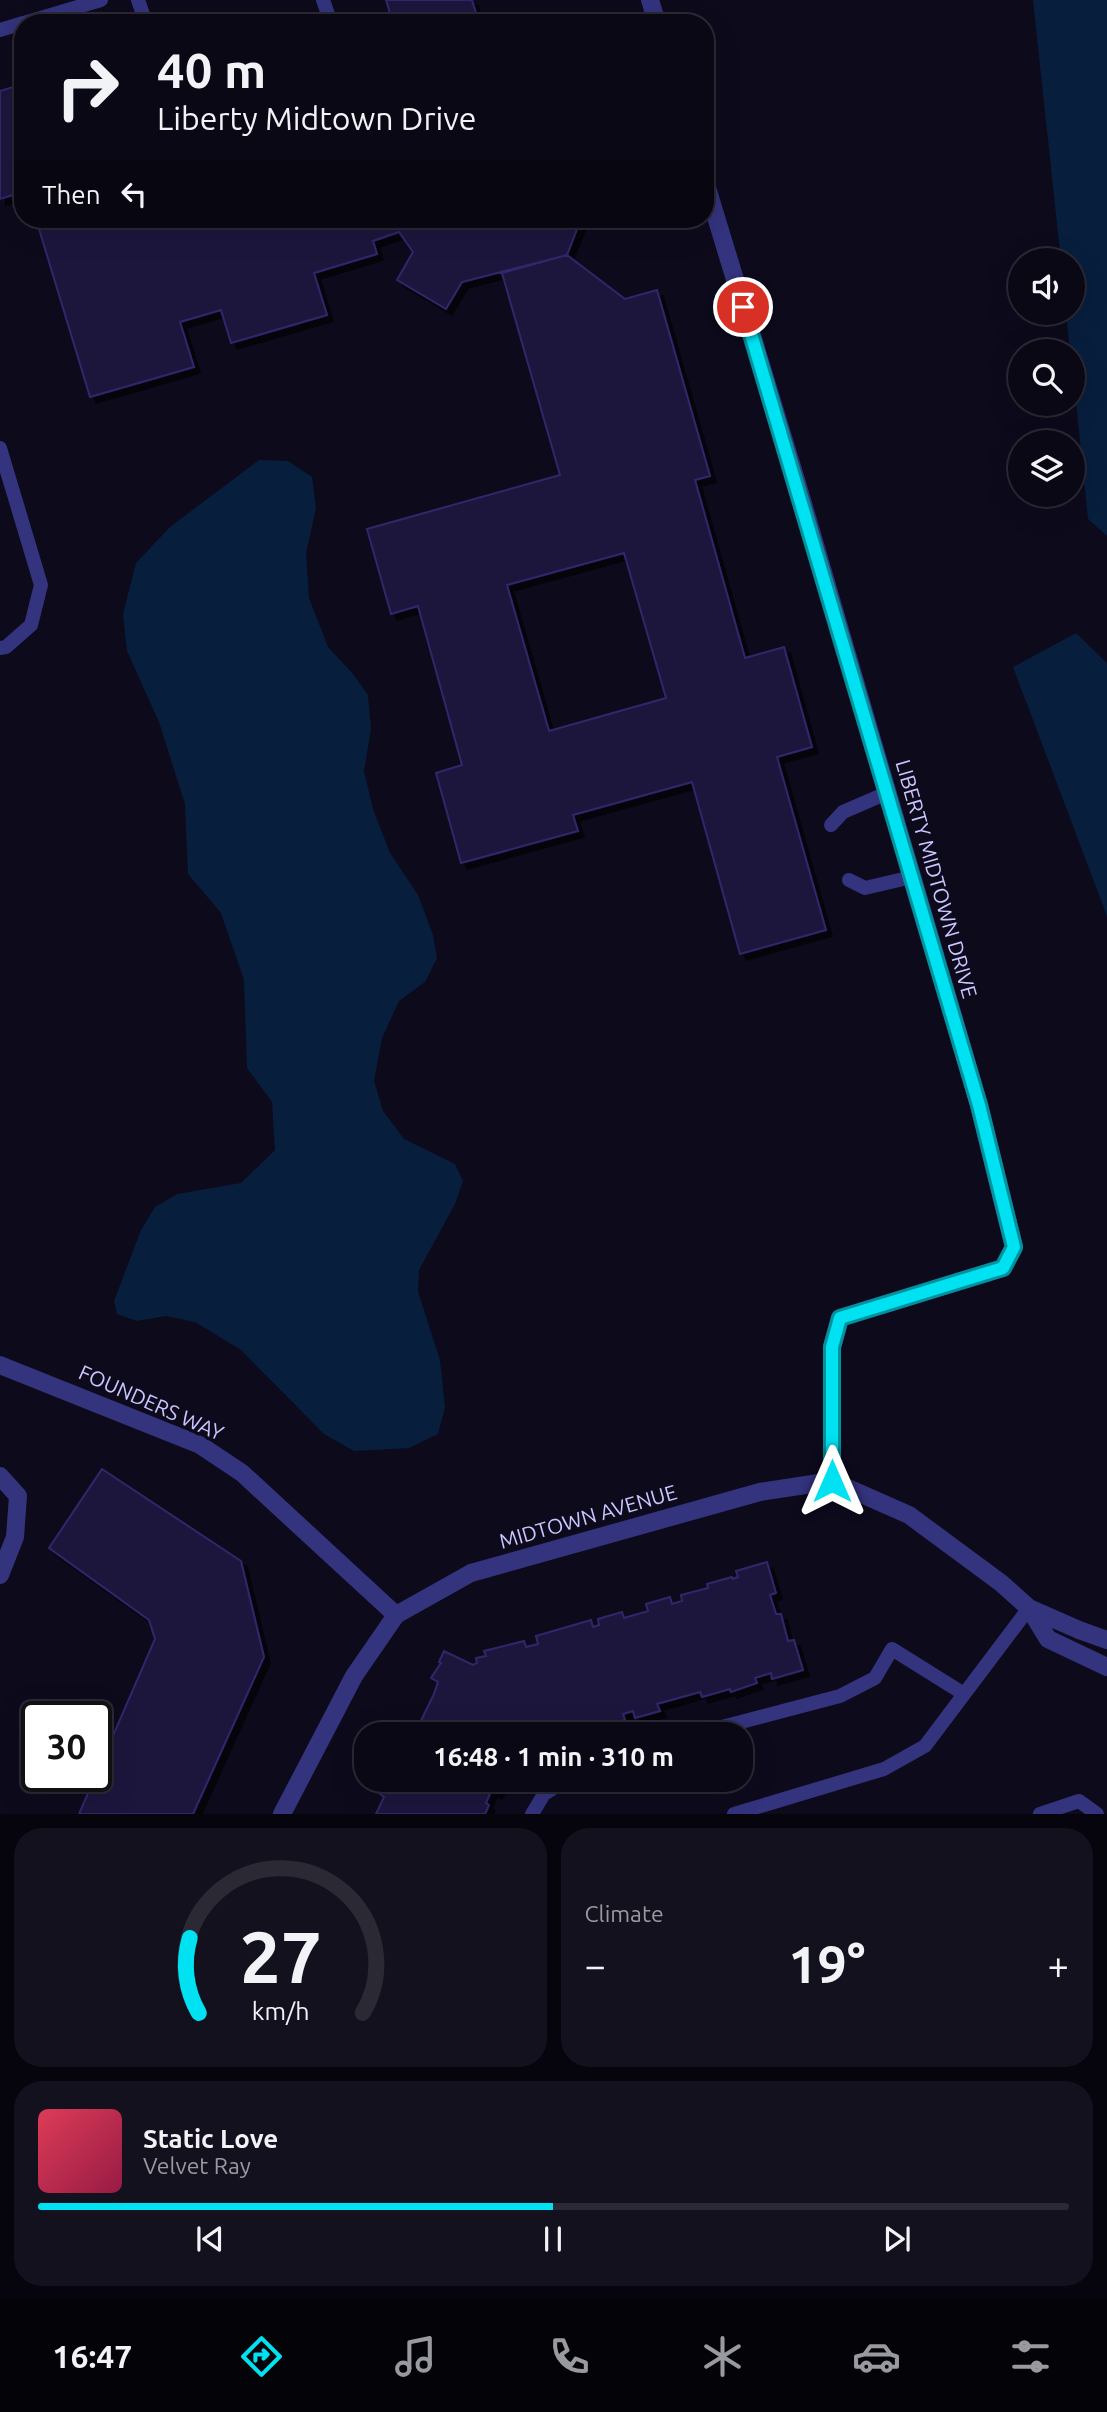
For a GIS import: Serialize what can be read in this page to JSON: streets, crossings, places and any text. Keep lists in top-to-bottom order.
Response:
{
  "streets": {
    "street": ["LIBERTY MIDTOWN DRIVE", "FOUNDERS WAY", "MIDTOWN AVENUE"]
  },
  "crossings": [
    ["LIBERTY MIDTOWN DRIVE", "MIDTOWN AVENUE"],
    ["FOUNDERS WAY", "MIDTOWN AVENUE"]
  ],
  "page": {
    "turn": ["40 m", "Liberty Midtown Drive"],
    "then": "Then",
    "limit": "30",
    "trip": "16:48 · 1 min · 310 m",
    "tile": "Climate",
    "heat": ["−", "19°", "+"],
    "song": ["Static Love", "Velvet Ray"],
    "tabs": "16:47",
    "gauge": ["27", "km/h"]
  }
}
